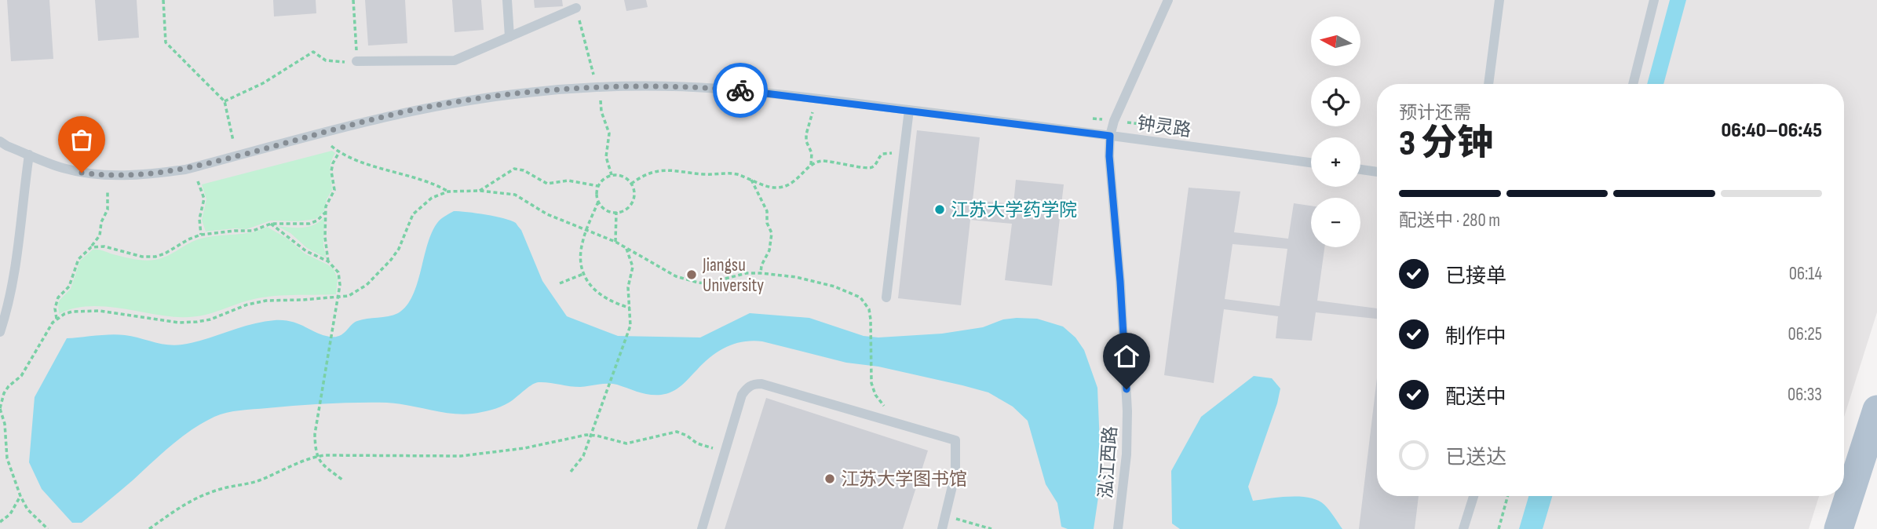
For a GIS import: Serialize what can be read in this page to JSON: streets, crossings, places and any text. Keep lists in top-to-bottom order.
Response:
{
  "streets": {
    "lane": ["钟灵路", "泓江西路"]
  },
  "crossings": [
    ["钟灵路", "泓江西路"]
  ],
  "places": ["江苏大学药学院", "Jiangsu University", "江苏大学图书馆"],
  "north": "left",
  "page": {
    "map_buttons": ["+", "−"],
    "heading": ["3 分钟", "预计还需", "06:40–06:45"],
    "bar": "配送中 · 280 m",
    "list": [
      ["已接单", "06:14"],
      ["制作中", "06:25"],
      ["配送中", "06:33"],
      "已送达"
    ]
  }
}
